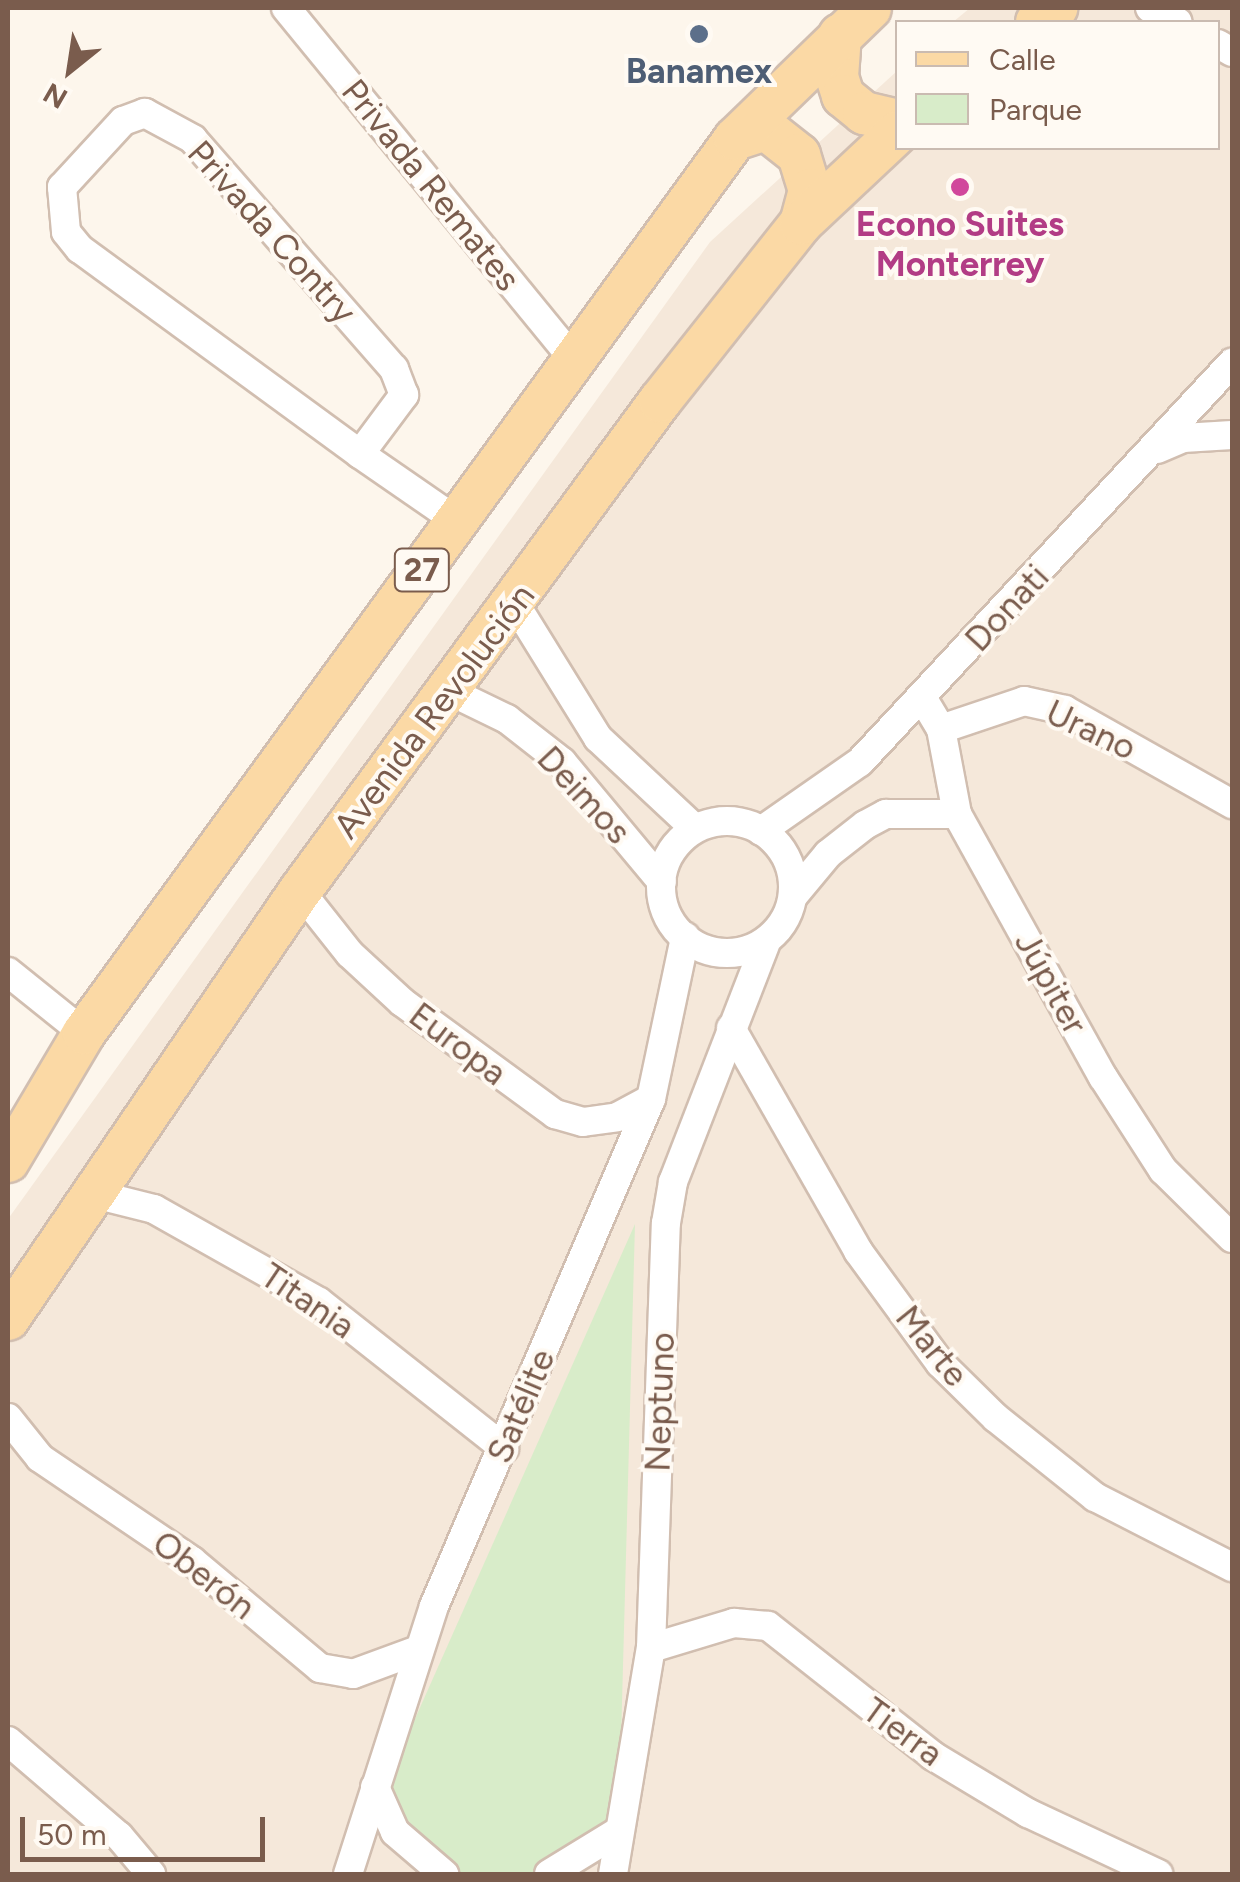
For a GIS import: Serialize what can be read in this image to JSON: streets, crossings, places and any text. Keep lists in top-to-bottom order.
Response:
{
  "streets": {
    "main road": ["27", "Avenida Revolución"],
    "street": [
      "Privada Remates",
      "Privada Contry",
      "Donati",
      "Urano",
      "Deimos",
      "Júpiter",
      "Europa",
      "Titania",
      "Marte",
      "Neptuno",
      "Satélite",
      "Oberón",
      "Tierra"
    ]
  },
  "crossings": [
    ["Privada Remates", "27"],
    ["Privada Contry", "27"],
    ["Donati", "Deimos"],
    ["Donati", "Júpiter"],
    ["Donati", "Neptuno"],
    ["Donati", "Satélite"],
    ["Avenida Revolución", "Deimos"],
    ["Avenida Revolución", "Europa"],
    ["Avenida Revolución", "Titania"],
    ["Urano", "Júpiter"],
    ["Deimos", "Neptuno"],
    ["Deimos", "Satélite"],
    ["Europa", "Satélite"],
    ["Titania", "Satélite"],
    ["Marte", "Neptuno"],
    ["Neptuno", "Satélite"],
    ["Neptuno", "Tierra"],
    ["Satélite", "Oberón"]
  ],
  "places": ["Banamex", "Econo Suites Monterrey"],
  "legend": ["Calle", "Parque"],
  "scale_bar": "50 m",
  "north": "bottom left"
}
